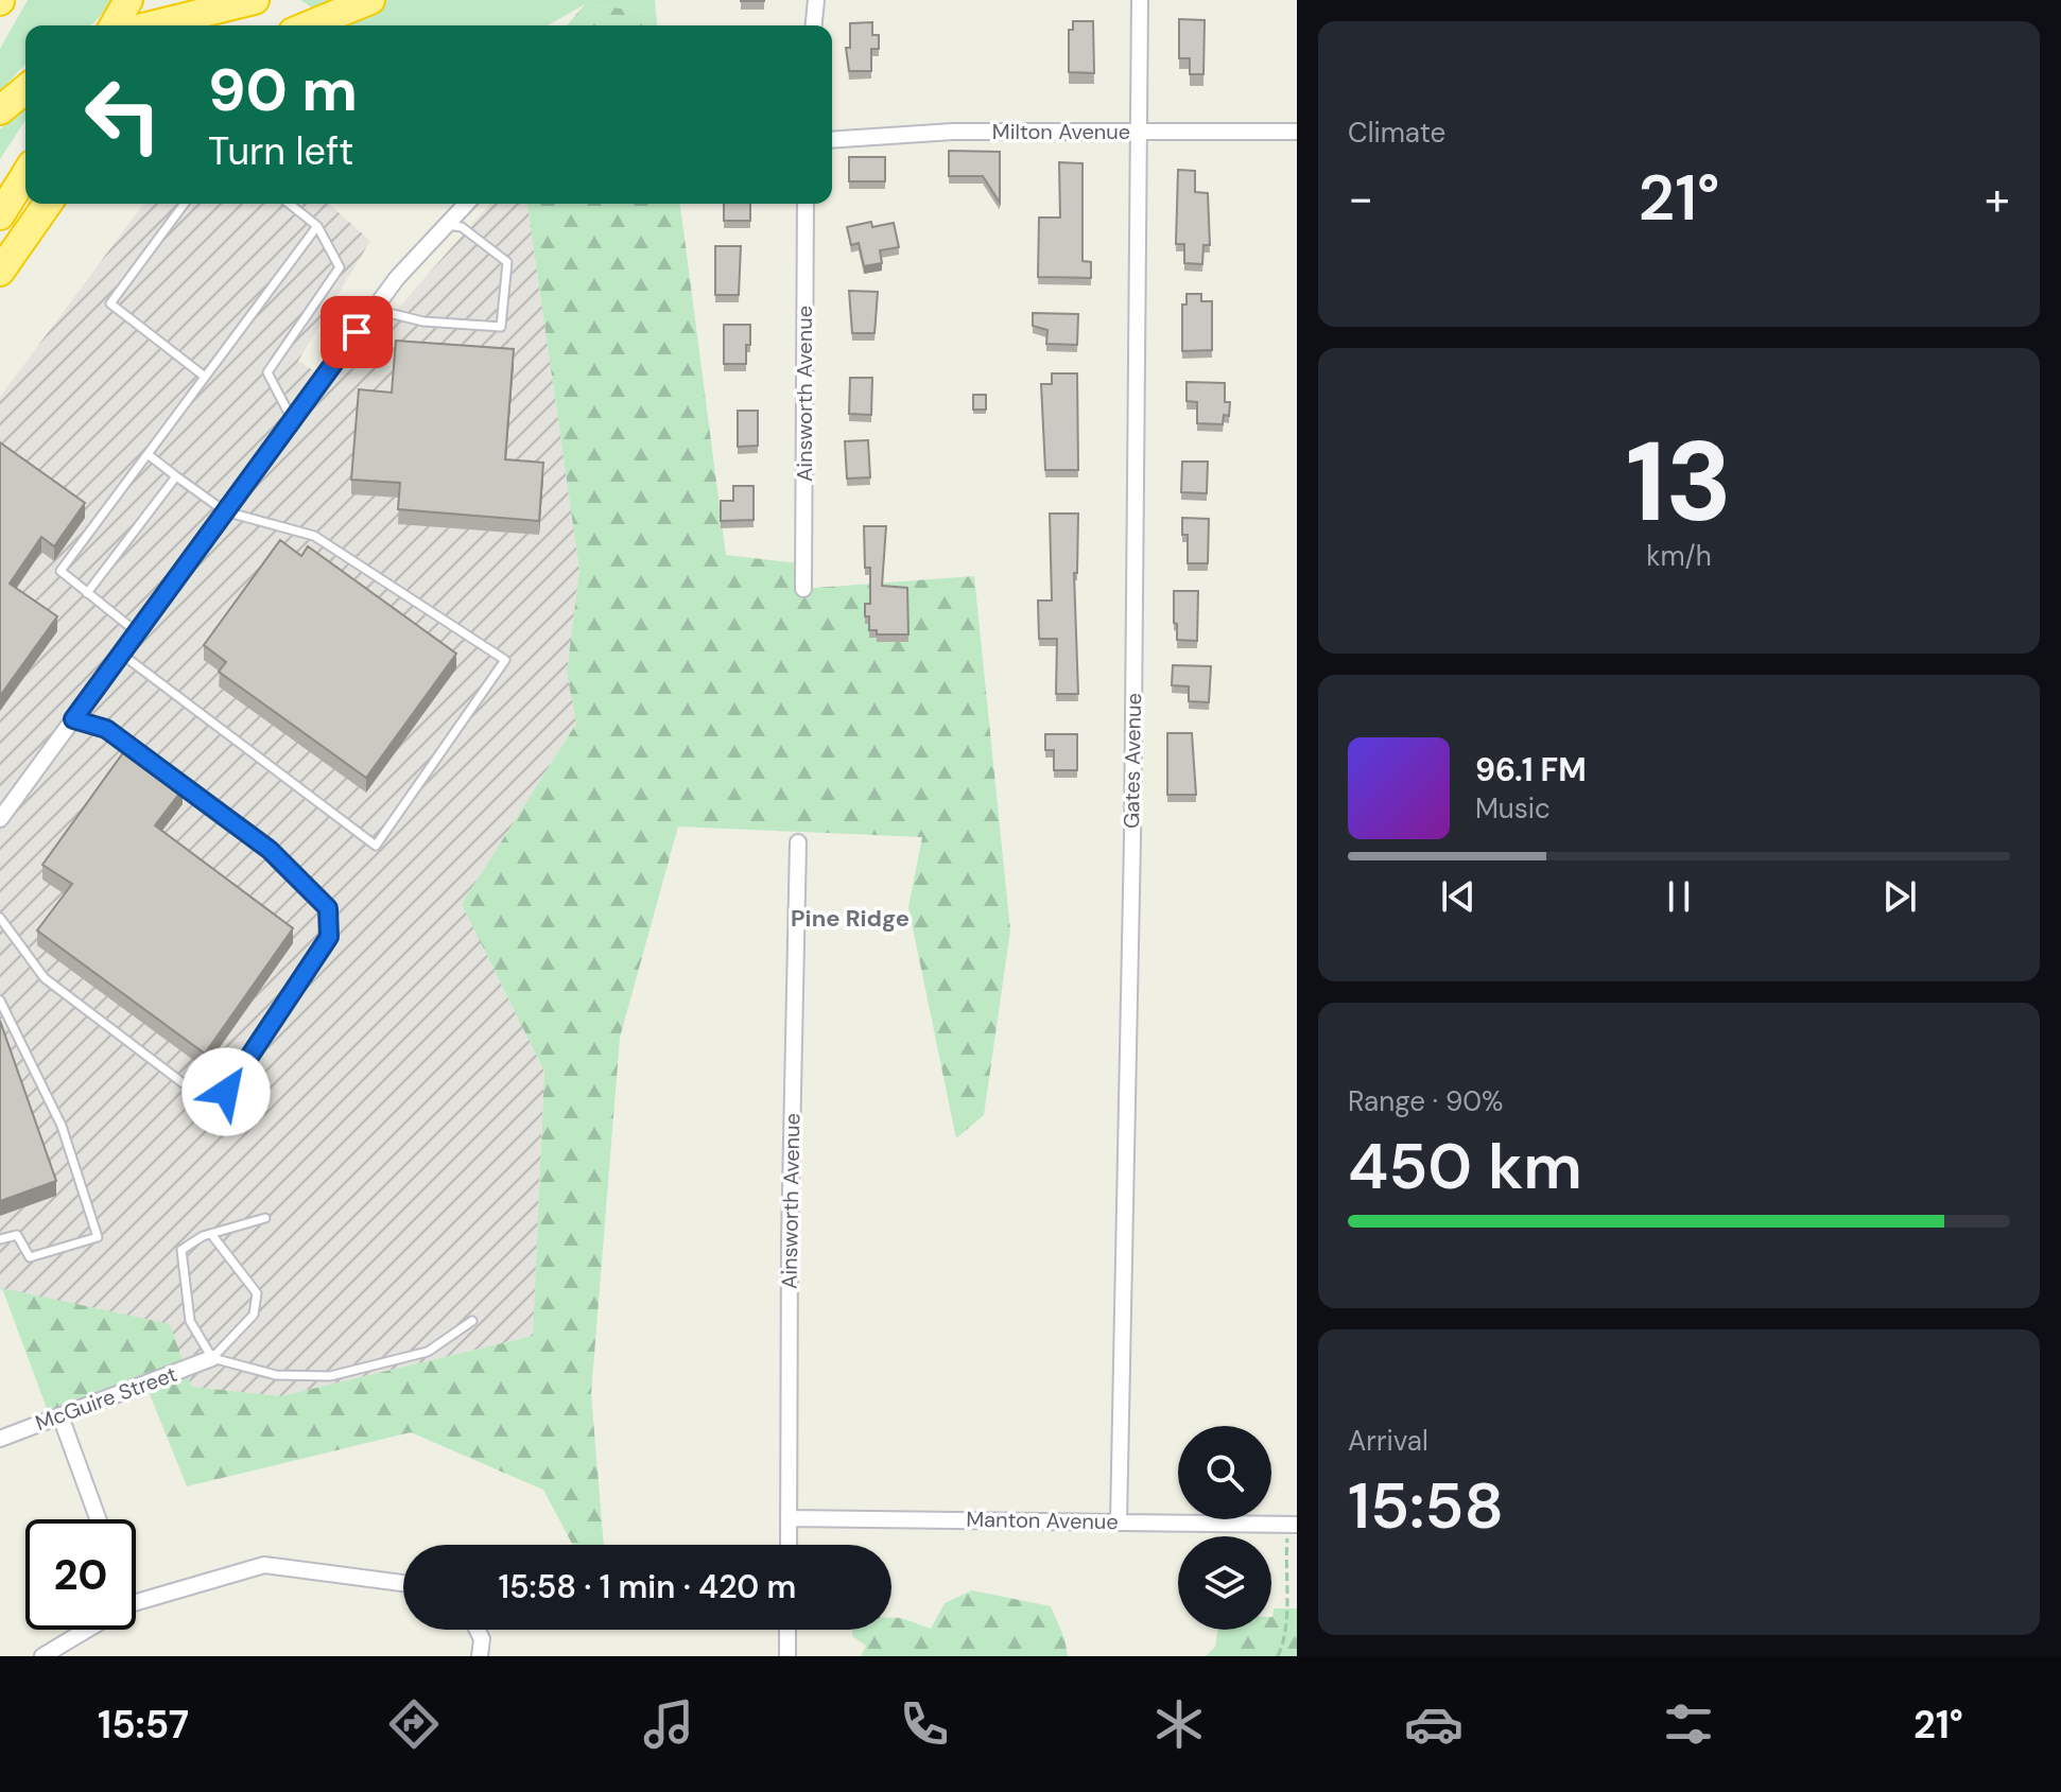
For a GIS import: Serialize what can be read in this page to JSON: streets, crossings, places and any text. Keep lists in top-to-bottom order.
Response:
{
  "streets": {
    "street": [
      "Milton Avenue",
      "Ainsworth Avenue",
      "Gates Avenue",
      "McGuire Street",
      "Manton Avenue"
    ]
  },
  "crossings": [
    ["Milton Avenue", "Gates Avenue"],
    ["Ainsworth Avenue", "Manton Avenue"],
    ["Gates Avenue", "Manton Avenue"]
  ],
  "districts": ["Pine Ridge"],
  "page": {
    "tile": [
      "Climate",
      ["13", "km/h"],
      ["Range · 90%", "450 km"],
      ["Arrival", "15:58"]
    ],
    "turn": ["90 m", "Turn left"],
    "heat": ["−", "21°", "+"],
    "song": ["96.1 FM", "Music"],
    "limit": "20",
    "trip": "15:58 · 1 min · 420 m",
    "tabs": ["15:57", "21°"]
  }
}
